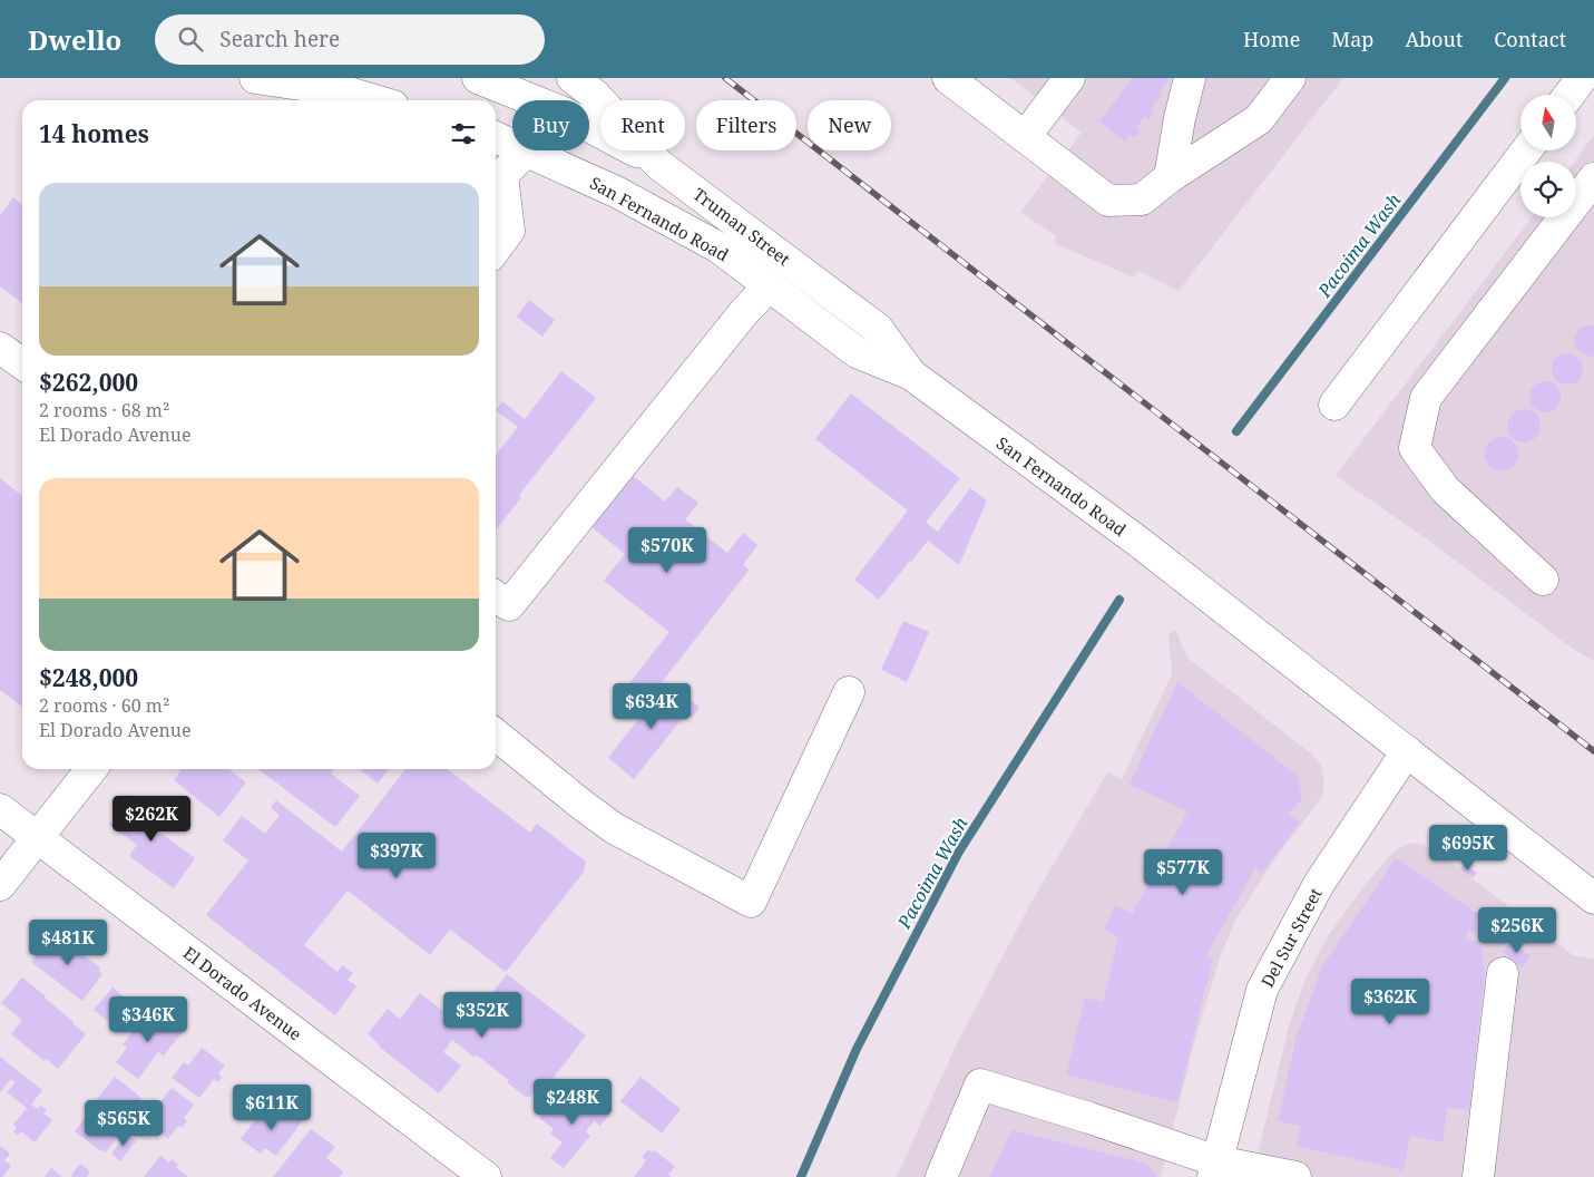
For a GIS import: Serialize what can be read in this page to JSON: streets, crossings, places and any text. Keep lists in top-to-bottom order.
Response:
{
  "streets": {
    "main road": [
      "San Fernando Road",
      "Truman Street",
      "Del Sur Street",
      "El Dorado Avenue"
    ]
  },
  "crossings": [
    ["San Fernando Road", "Truman Street"],
    ["San Fernando Road", "Del Sur Street"]
  ],
  "water": ["Pacoima Wash"],
  "north": "top",
  "page": {
    "header": "Dwello",
    "search": "Search here",
    "nav": [
      "Home",
      "Map",
      "About",
      "Contact"
    ],
    "chip": [
      "Buy",
      "Rent",
      "Filters",
      "New"
    ],
    "heading": "14 homes",
    "list": [
      {
        "name": "$262,000",
        "note": "2 rooms · 68 m² · El Dorado Avenue"
      },
      {
        "name": "$248,000",
        "note": "2 rooms · 60 m² · El Dorado Avenue"
      }
    ],
    "price": [
      "$570K",
      "$634K",
      "$262K",
      "$695K",
      "$397K",
      "$577K",
      "$256K",
      "$481K",
      "$362K",
      "$352K",
      "$346K",
      "$248K",
      "$611K",
      "$565K"
    ]
  }
}
